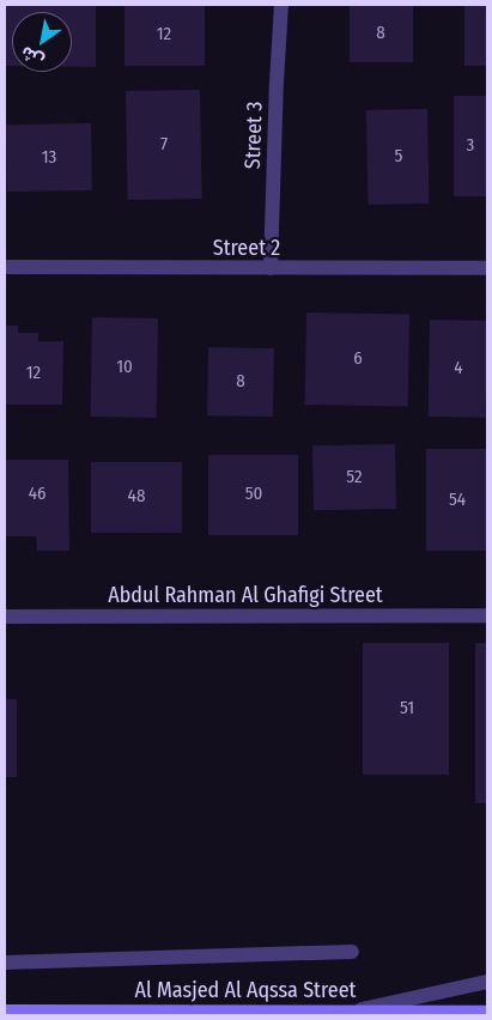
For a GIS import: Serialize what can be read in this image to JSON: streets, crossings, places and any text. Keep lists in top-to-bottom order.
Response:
{
  "streets": {
    "main road": ["Al Masjed Al Aqssa Street"],
    "street": ["Street 3", "Street 2", "Abdul Rahman Al Ghafigi Street"]
  },
  "crossings": [
    ["Street 3", "Street 2"]
  ],
  "house_numbers": [
    "8",
    "12",
    "7",
    "3",
    "5",
    "13",
    "6",
    "10",
    "4",
    "12",
    "8",
    "52",
    "46",
    "50",
    "48",
    "54",
    "51"
  ],
  "north": "bottom left"
}
